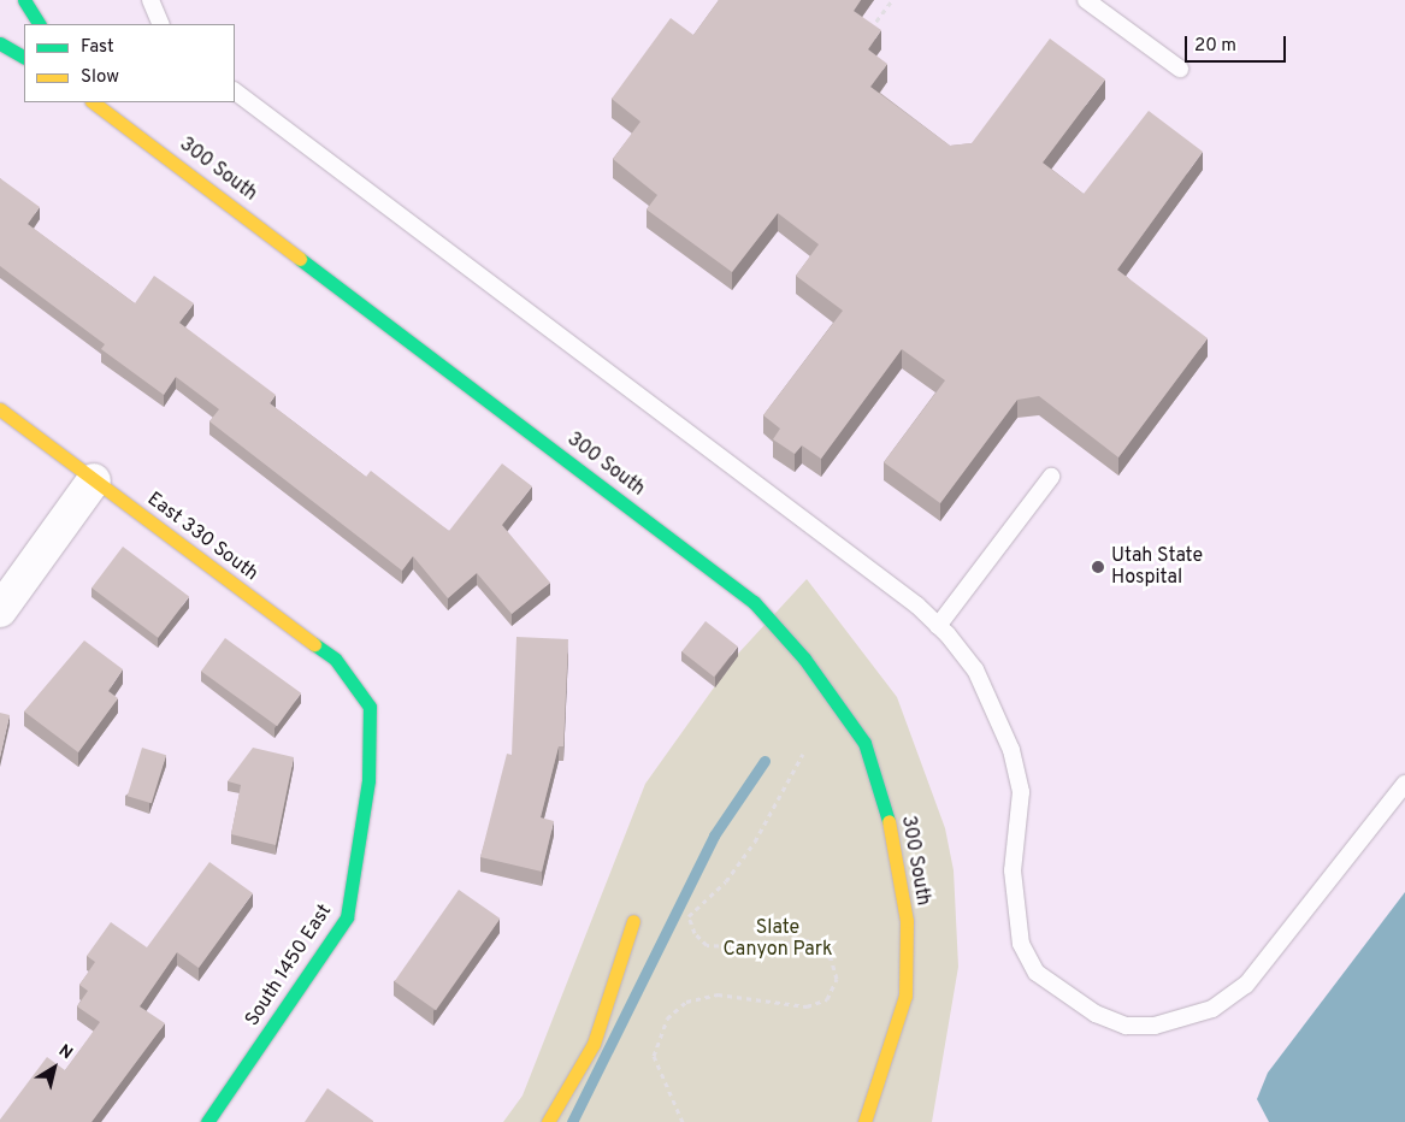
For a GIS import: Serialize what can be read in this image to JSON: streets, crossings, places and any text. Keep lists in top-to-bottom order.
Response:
{
  "streets": {
    "street": ["300 South", "East 330 South", "South 1450 East"]
  },
  "crossings": [
    ["East 330 South", "South 1450 East"]
  ],
  "parks": ["Slate Canyon Park"],
  "places": ["Utah State Hospital"],
  "legend": ["Fast", "Slow"],
  "scale_bar": "20 m",
  "north": "top right"
}
